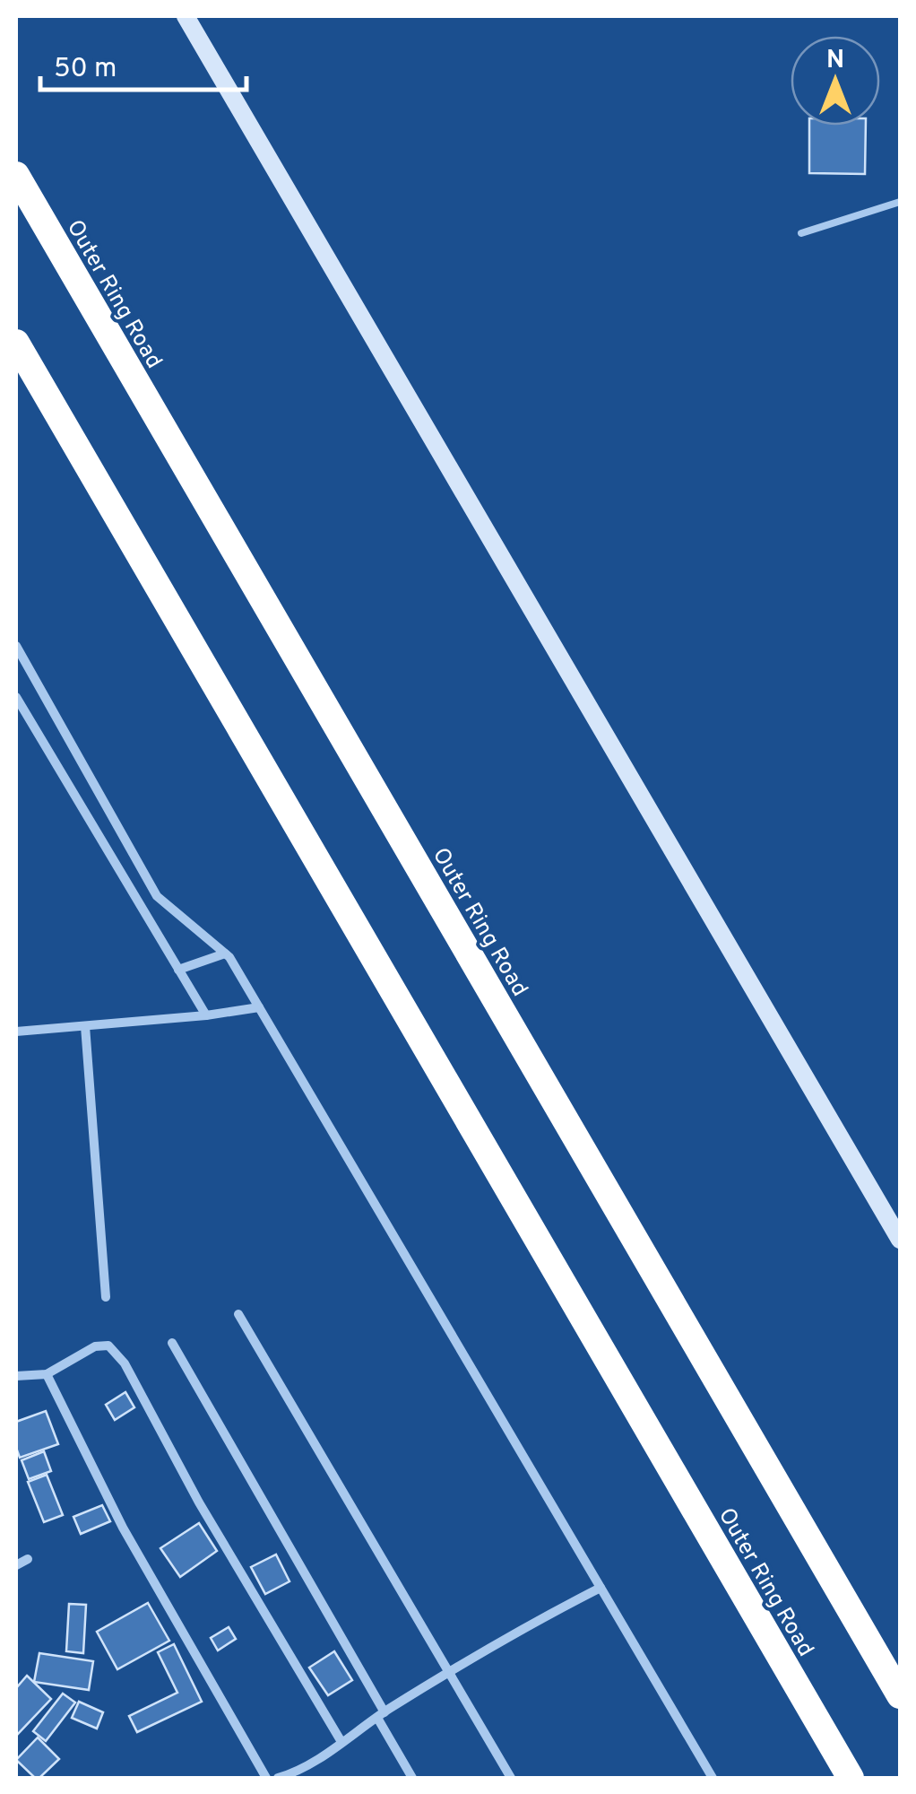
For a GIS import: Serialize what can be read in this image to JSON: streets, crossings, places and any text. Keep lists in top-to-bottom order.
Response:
{
  "streets": {
    "highway": ["Outer Ring Road"]
  },
  "scale_bar": "50 m",
  "north": "top"
}
